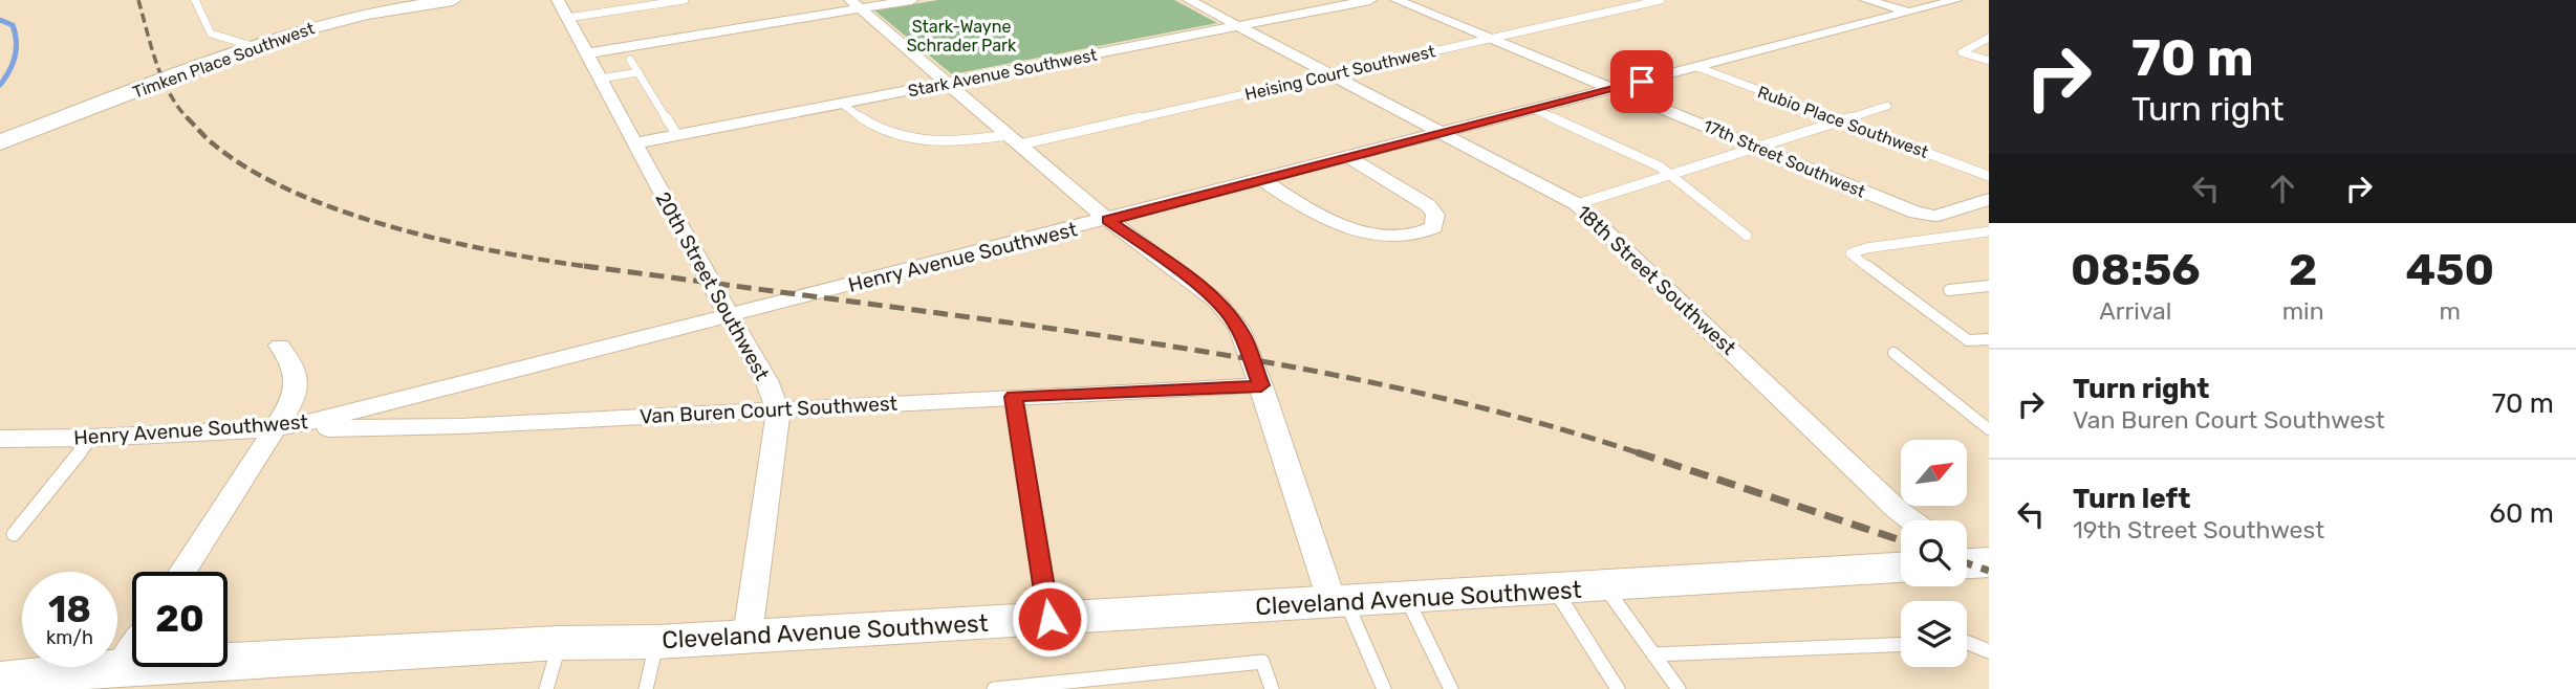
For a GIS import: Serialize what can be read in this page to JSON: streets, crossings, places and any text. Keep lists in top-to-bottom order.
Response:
{
  "streets": {
    "main road": ["Timken Place Southwest", "Cleveland Avenue Southwest"],
    "street": [
      "Stark Avenue Southwest",
      "17th Street Southwest",
      "Henry Avenue Southwest",
      "18th Street Southwest",
      "20th Street Southwest",
      "Van Buren Court Southwest"
    ],
    "lane": ["Heising Court Southwest", "Rubio Place Southwest"]
  },
  "crossings": [
    ["Stark Avenue Southwest", "Heising Court Southwest"],
    ["Stark Avenue Southwest", "18th Street Southwest"],
    ["Stark Avenue Southwest", "20th Street Southwest"],
    ["Heising Court Southwest", "17th Street Southwest"],
    ["Heising Court Southwest", "18th Street Southwest"],
    ["Rubio Place Southwest", "Henry Avenue Southwest"],
    ["17th Street Southwest", "Henry Avenue Southwest"],
    ["Henry Avenue Southwest", "18th Street Southwest"],
    ["Henry Avenue Southwest", "20th Street Southwest"],
    ["Henry Avenue Southwest", "Van Buren Court Southwest"],
    ["20th Street Southwest", "Van Buren Court Southwest"],
    ["20th Street Southwest", "Cleveland Avenue Southwest"]
  ],
  "parks": ["Stark-Wayne Schrader Park"],
  "north": "top right",
  "page": {
    "turn": ["70 m", "Turn right"],
    "eta": [
      "08:56",
      "Arrival",
      "2",
      "min",
      "450",
      "m"
    ],
    "list": [
      {
        "name": "Turn right",
        "note": "Van Buren Court Southwest",
        "value": "70 m"
      },
      {
        "name": "Turn left",
        "note": "19th Street Southwest",
        "value": "60 m"
      }
    ],
    "speed": "18 km/h",
    "limit": "20"
  }
}
